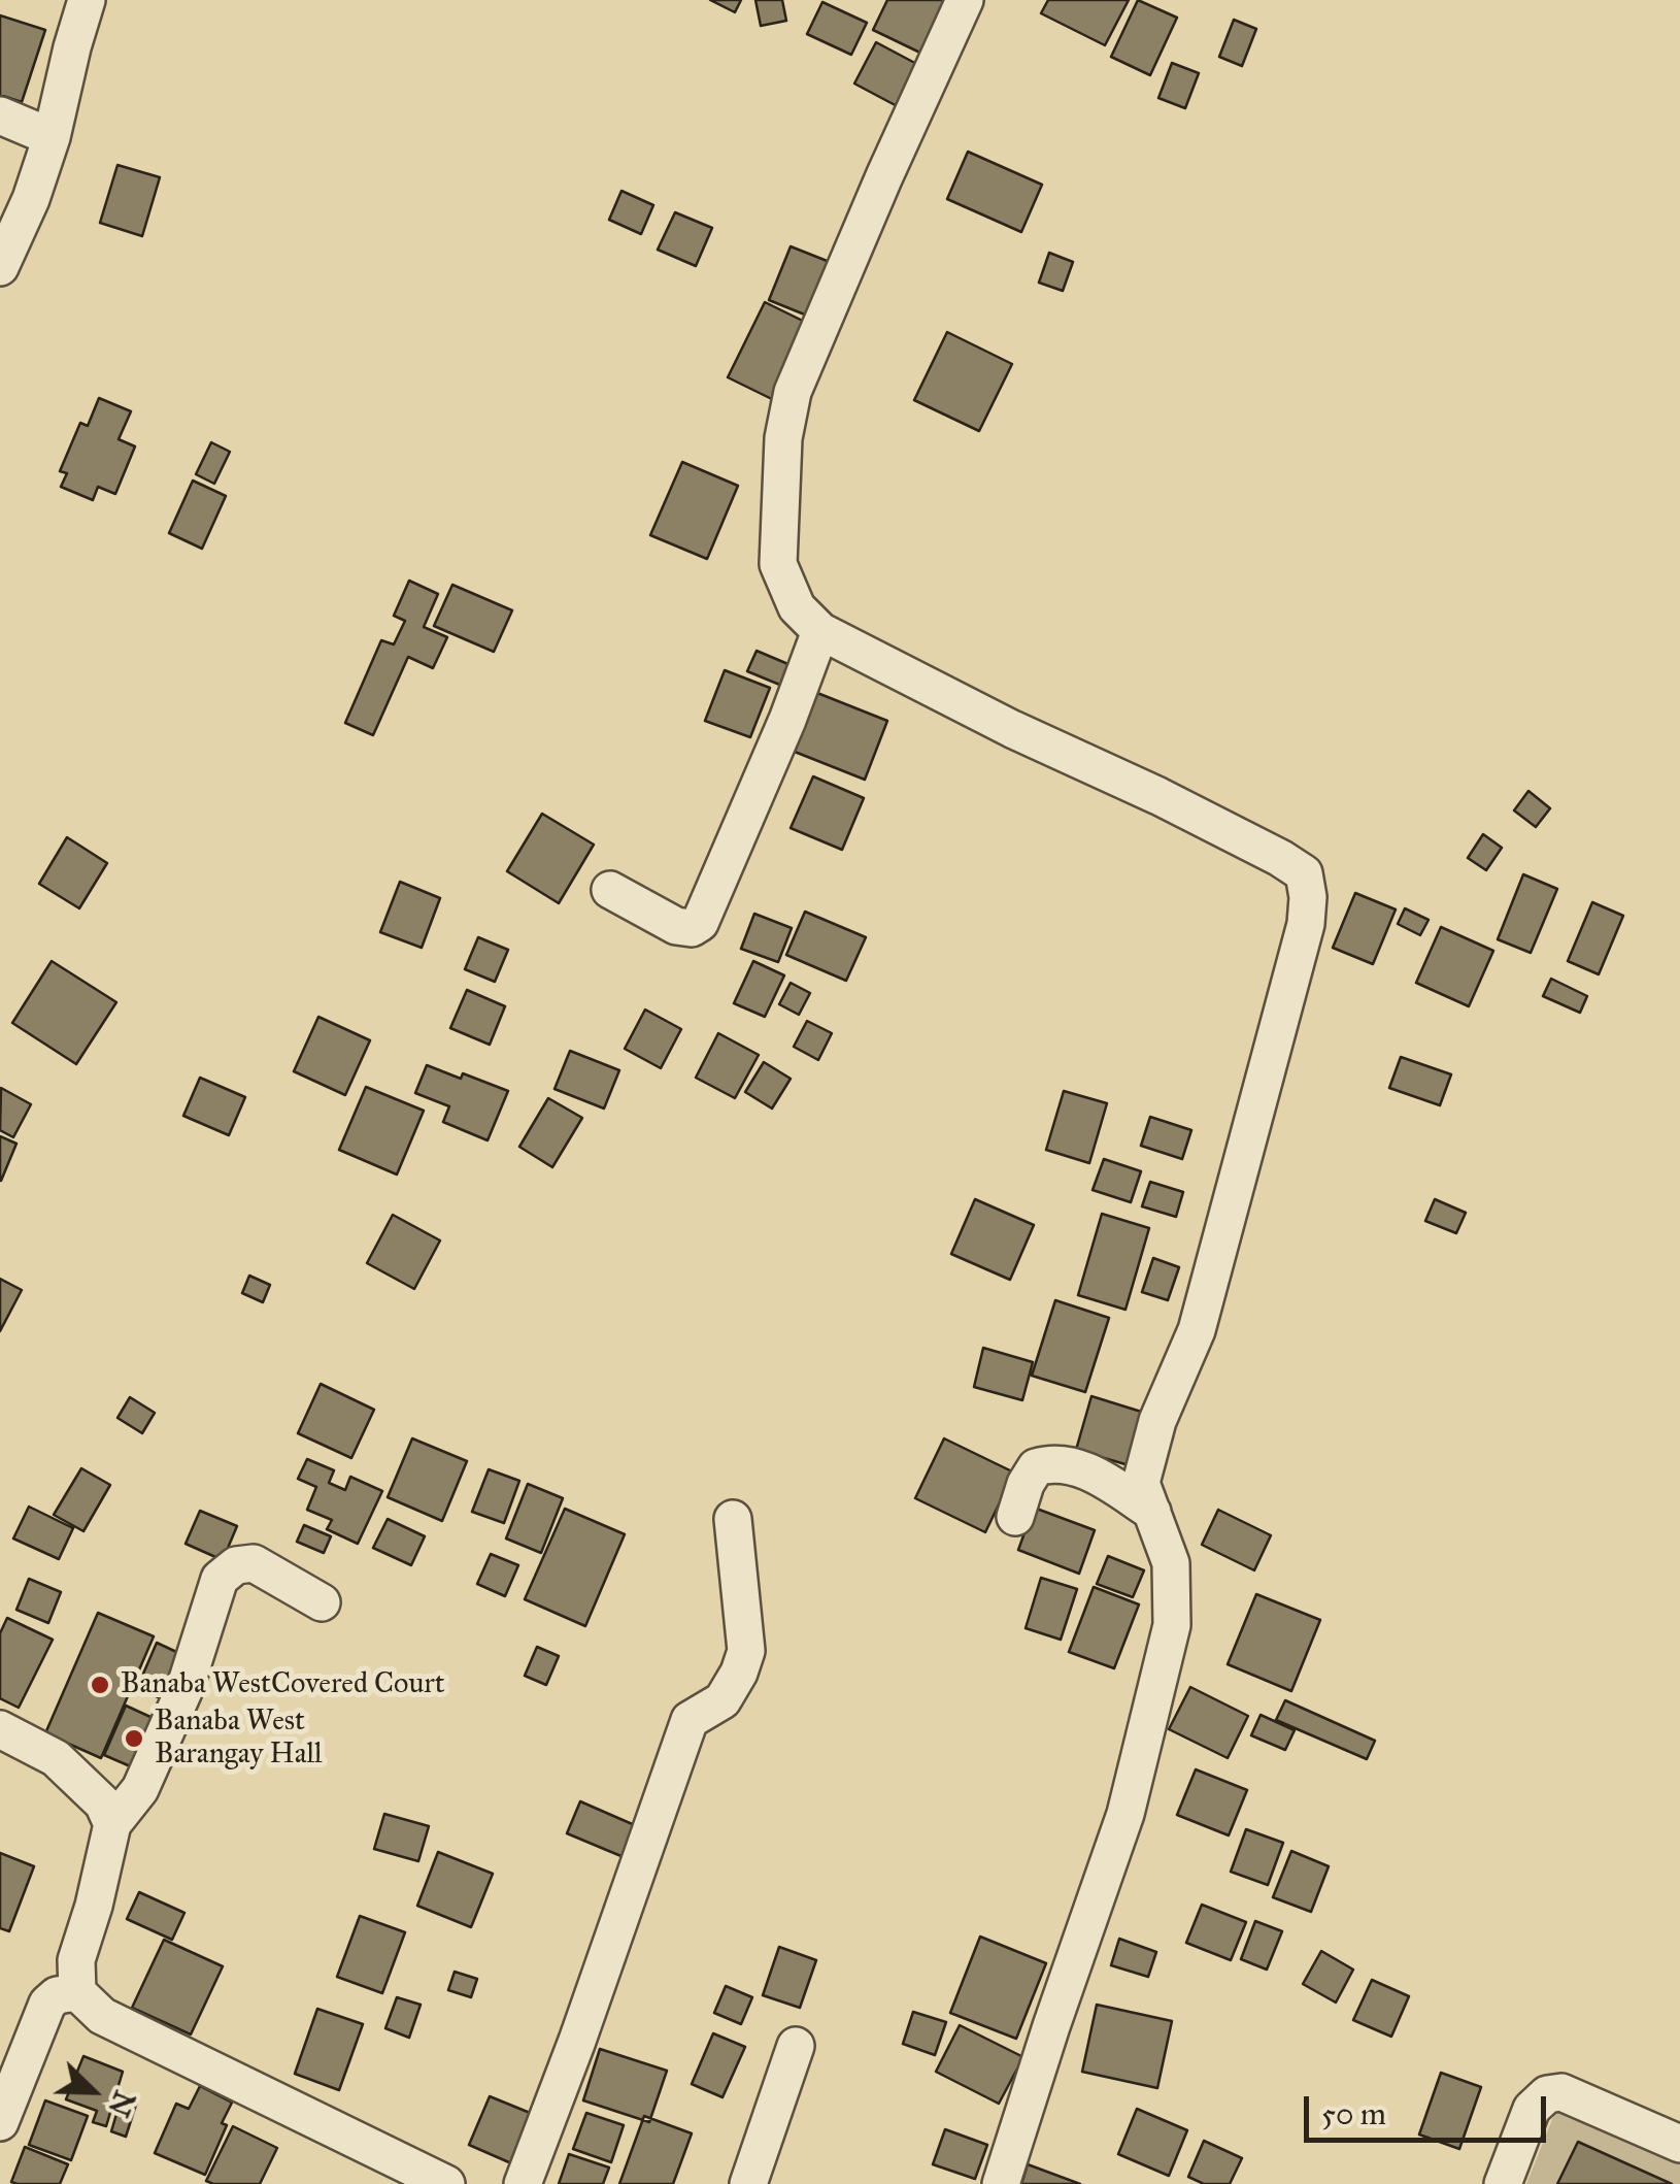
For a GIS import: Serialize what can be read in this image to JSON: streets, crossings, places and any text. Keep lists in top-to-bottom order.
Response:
{
  "places": ["Banaba WestCovered Court", "Banaba West Barangay Hall"],
  "scale_bar": "50 m",
  "north": "bottom right"
}
